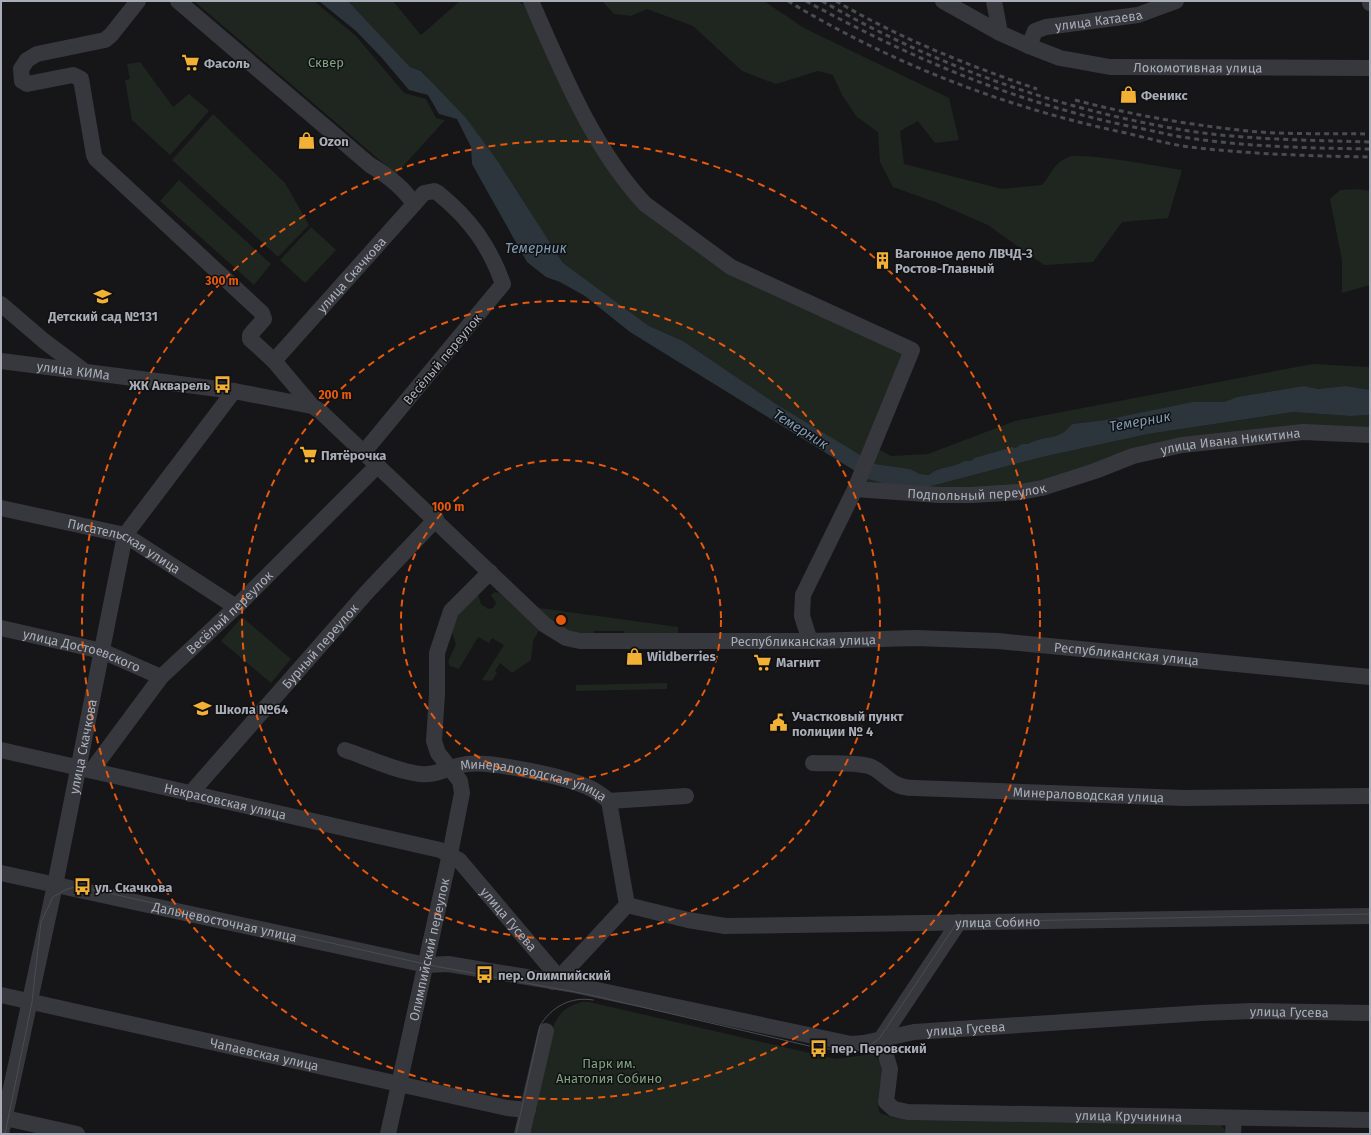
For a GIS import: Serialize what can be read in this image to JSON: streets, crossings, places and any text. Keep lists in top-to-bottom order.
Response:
{
  "streets": {
    "street": [
      "улица Катаева",
      "Локомотивная улица",
      "улица Скачкова",
      "Весёлый переулок",
      "улица КИМа",
      "улица Ивана Никитина",
      "Подпольный переулок",
      "Писательская улица",
      "Республиканская улица",
      "Бурный переулок",
      "улица Достоевского",
      "Минераловодская улица",
      "Некрасовская улица",
      "улица Гусева",
      "Дальневосточная улица",
      "улица Собино",
      "Олимпийский переулок",
      "Чапаевская улица",
      "улица Кручинина"
    ]
  },
  "crossings": [
    ["улица Катаева", "Локомотивная улица"],
    ["улица Скачкова", "Весёлый переулок"],
    ["улица Скачкова", "улица КИМа"],
    ["улица Скачкова", "Писательская улица"],
    ["улица Скачкова", "Республиканская улица"],
    ["улица Скачкова", "улица Достоевского"],
    ["улица Скачкова", "Некрасовская улица"],
    ["улица Скачкова", "Дальневосточная улица"],
    ["улица Скачкова", "Чапаевская улица"],
    ["Весёлый переулок", "Писательская улица"],
    ["Весёлый переулок", "Республиканская улица"],
    ["Весёлый переулок", "улица Достоевского"],
    ["Весёлый переулок", "Некрасовская улица"],
    ["улица КИМа", "Республиканская улица"],
    ["улица Ивана Никитина", "Подпольный переулок"],
    ["Республиканская улица", "Бурный переулок"],
    ["Республиканская улица", "Олимпийский переулок"],
    ["Бурный переулок", "Некрасовская улица"],
    ["Минераловодская улица", "Олимпийский переулок"],
    ["Некрасовская улица", "улица Гусева"],
    ["Некрасовская улица", "Олимпийский переулок"],
    ["улица Гусева", "Дальневосточная улица"],
    ["улица Гусева", "Олимпийский переулок"],
    ["улица Гусева", "улица Кручинина"],
    ["Дальневосточная улица", "Олимпийский переулок"],
    ["Олимпийский переулок", "Чапаевская улица"]
  ],
  "water": ["Темерник"],
  "parks": ["Сквер", "Парк им. Анатолия Собино"],
  "places": {
    "supermarket": ["Фасоль", "Пятёрочка", "Магнит"],
    "shop": ["Феникс", "Ozon", "Wildberries"],
    "building": ["Вагонное депо ЛВЧД-3 Ростов-Главный"],
    "school or university": ["Детский сад №131", "Школа №64"],
    "bus stop": [
      "ЖК Акварель",
      "ул. Скачкова",
      "пер. Олимпийский",
      "пер. Перовский"
    ],
    "public building": ["Участковый пункт полиции № 4"]
  },
  "rings": ["300 m", "200 m", "100 m"]
}
